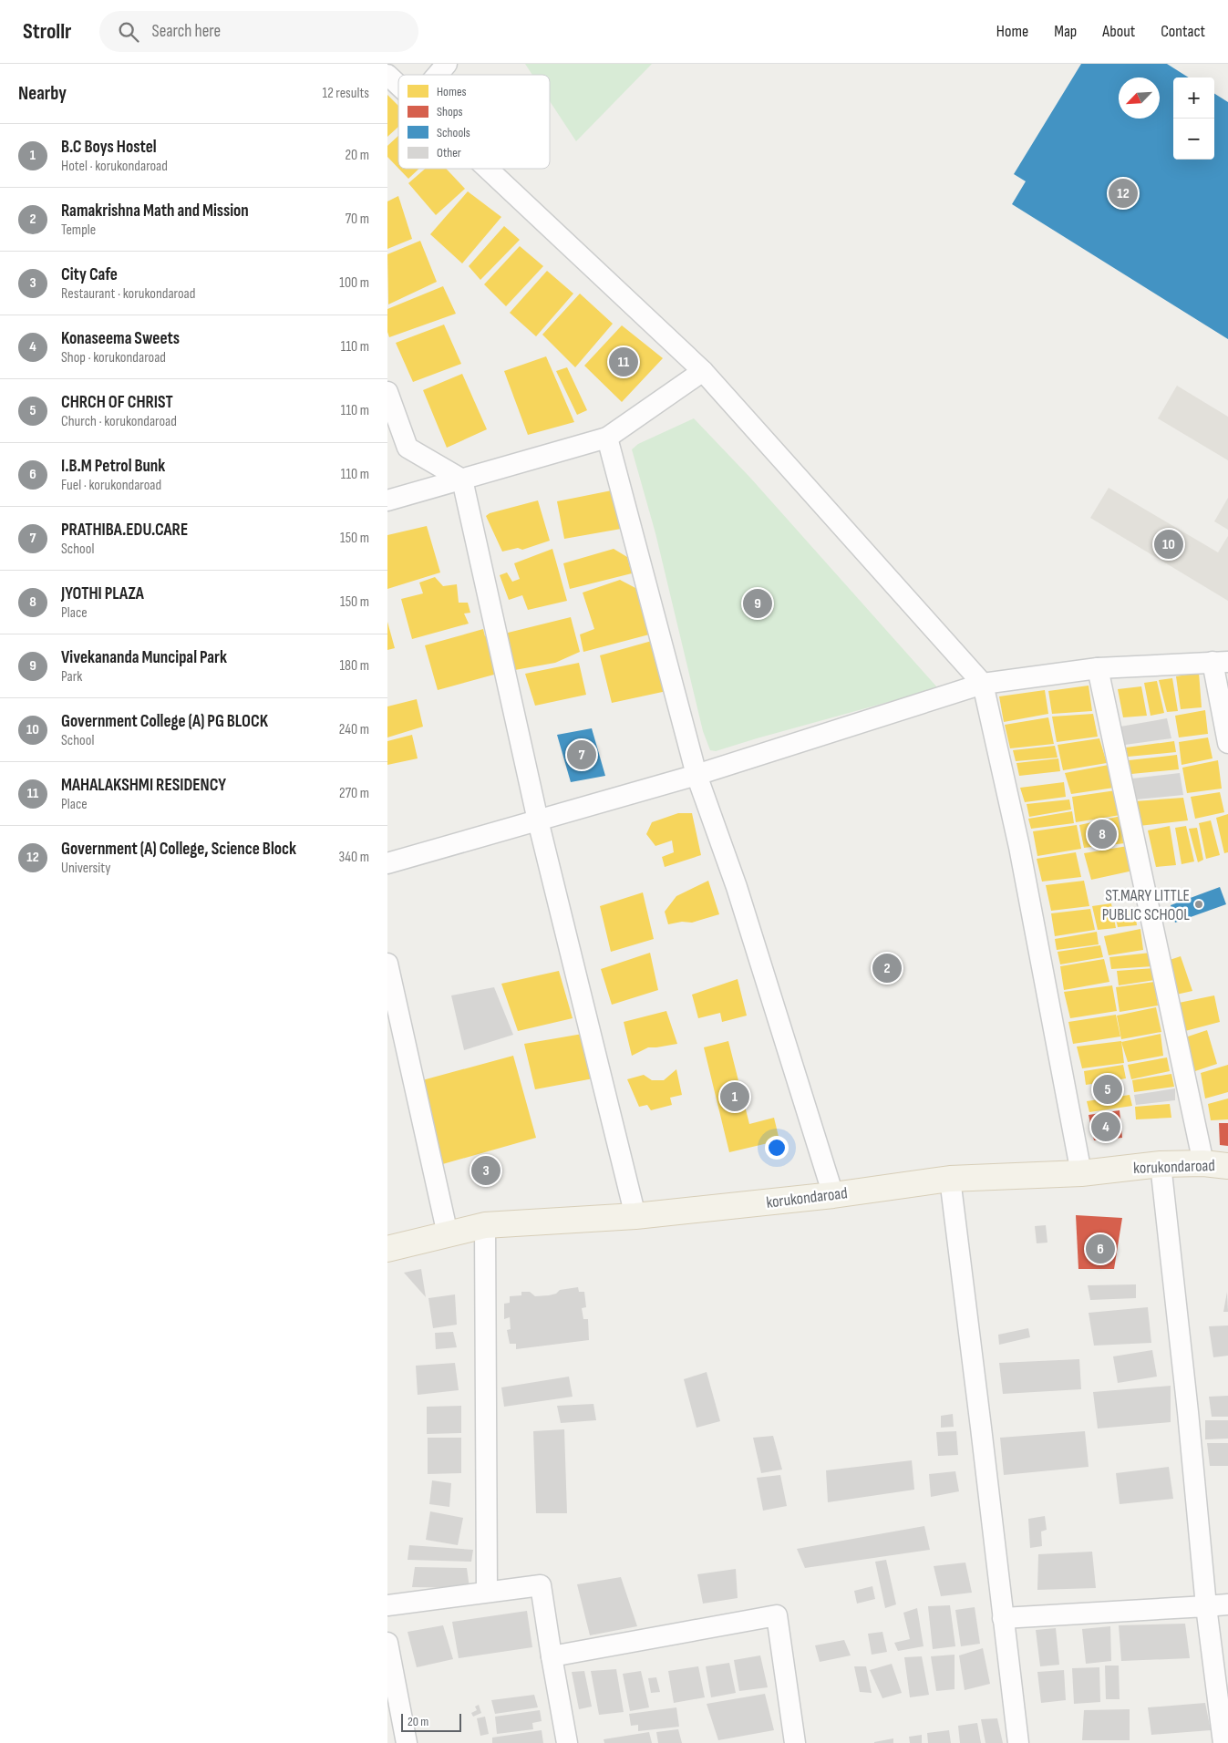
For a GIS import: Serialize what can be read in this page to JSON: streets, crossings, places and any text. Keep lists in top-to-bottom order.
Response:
{
  "streets": {
    "main road": ["korukondaroad"]
  },
  "places": ["ST.MARY LITTLE PUBLIC SCHOOL"],
  "legend": [
    "Homes",
    "Shops",
    "Schools",
    "Other"
  ],
  "scale_bar": "20 m",
  "north": "bottom left",
  "page": {
    "header": "Strollr",
    "search": "Search here",
    "nav": [
      "Home",
      "Map",
      "About",
      "Contact"
    ],
    "heading": ["Nearby", "12 results"],
    "map_buttons": ["+", "−"],
    "list": [
      {
        "mark": "1",
        "name": "B.C Boys Hostel",
        "note": "Hotel · korukondaroad",
        "value": "20 m"
      },
      {
        "mark": "2",
        "name": "Ramakrishna Math and Mission",
        "note": "Temple",
        "value": "70 m"
      },
      {
        "mark": "3",
        "name": "City Cafe",
        "note": "Restaurant · korukondaroad",
        "value": "100 m"
      },
      {
        "mark": "4",
        "name": "Konaseema Sweets",
        "note": "Shop · korukondaroad",
        "value": "110 m"
      },
      {
        "mark": "5",
        "name": "CHRCH OF CHRIST",
        "note": "Church · korukondaroad",
        "value": "110 m"
      },
      {
        "mark": "6",
        "name": "I.B.M Petrol Bunk",
        "note": "Fuel · korukondaroad",
        "value": "110 m"
      },
      {
        "mark": "7",
        "name": "PRATHIBA.EDU.CARE",
        "note": "School",
        "value": "150 m"
      },
      {
        "mark": "8",
        "name": "JYOTHI PLAZA",
        "note": "Place",
        "value": "150 m"
      },
      {
        "mark": "9",
        "name": "Vivekananda Muncipal Park",
        "note": "Park",
        "value": "180 m"
      },
      {
        "mark": "10",
        "name": "Government College (A) PG BLOCK",
        "note": "School",
        "value": "240 m"
      },
      {
        "mark": "11",
        "name": "MAHALAKSHMI RESIDENCY",
        "note": "Place",
        "value": "270 m"
      },
      {
        "mark": "12",
        "name": "Government (A) College, Science Block",
        "note": "University",
        "value": "340 m"
      }
    ],
    "pins": [
      "12",
      "11",
      "10",
      "9",
      "7",
      "8",
      "2",
      "5",
      "1",
      "4",
      "3",
      "6"
    ],
    "scale": "20 m"
  }
}
